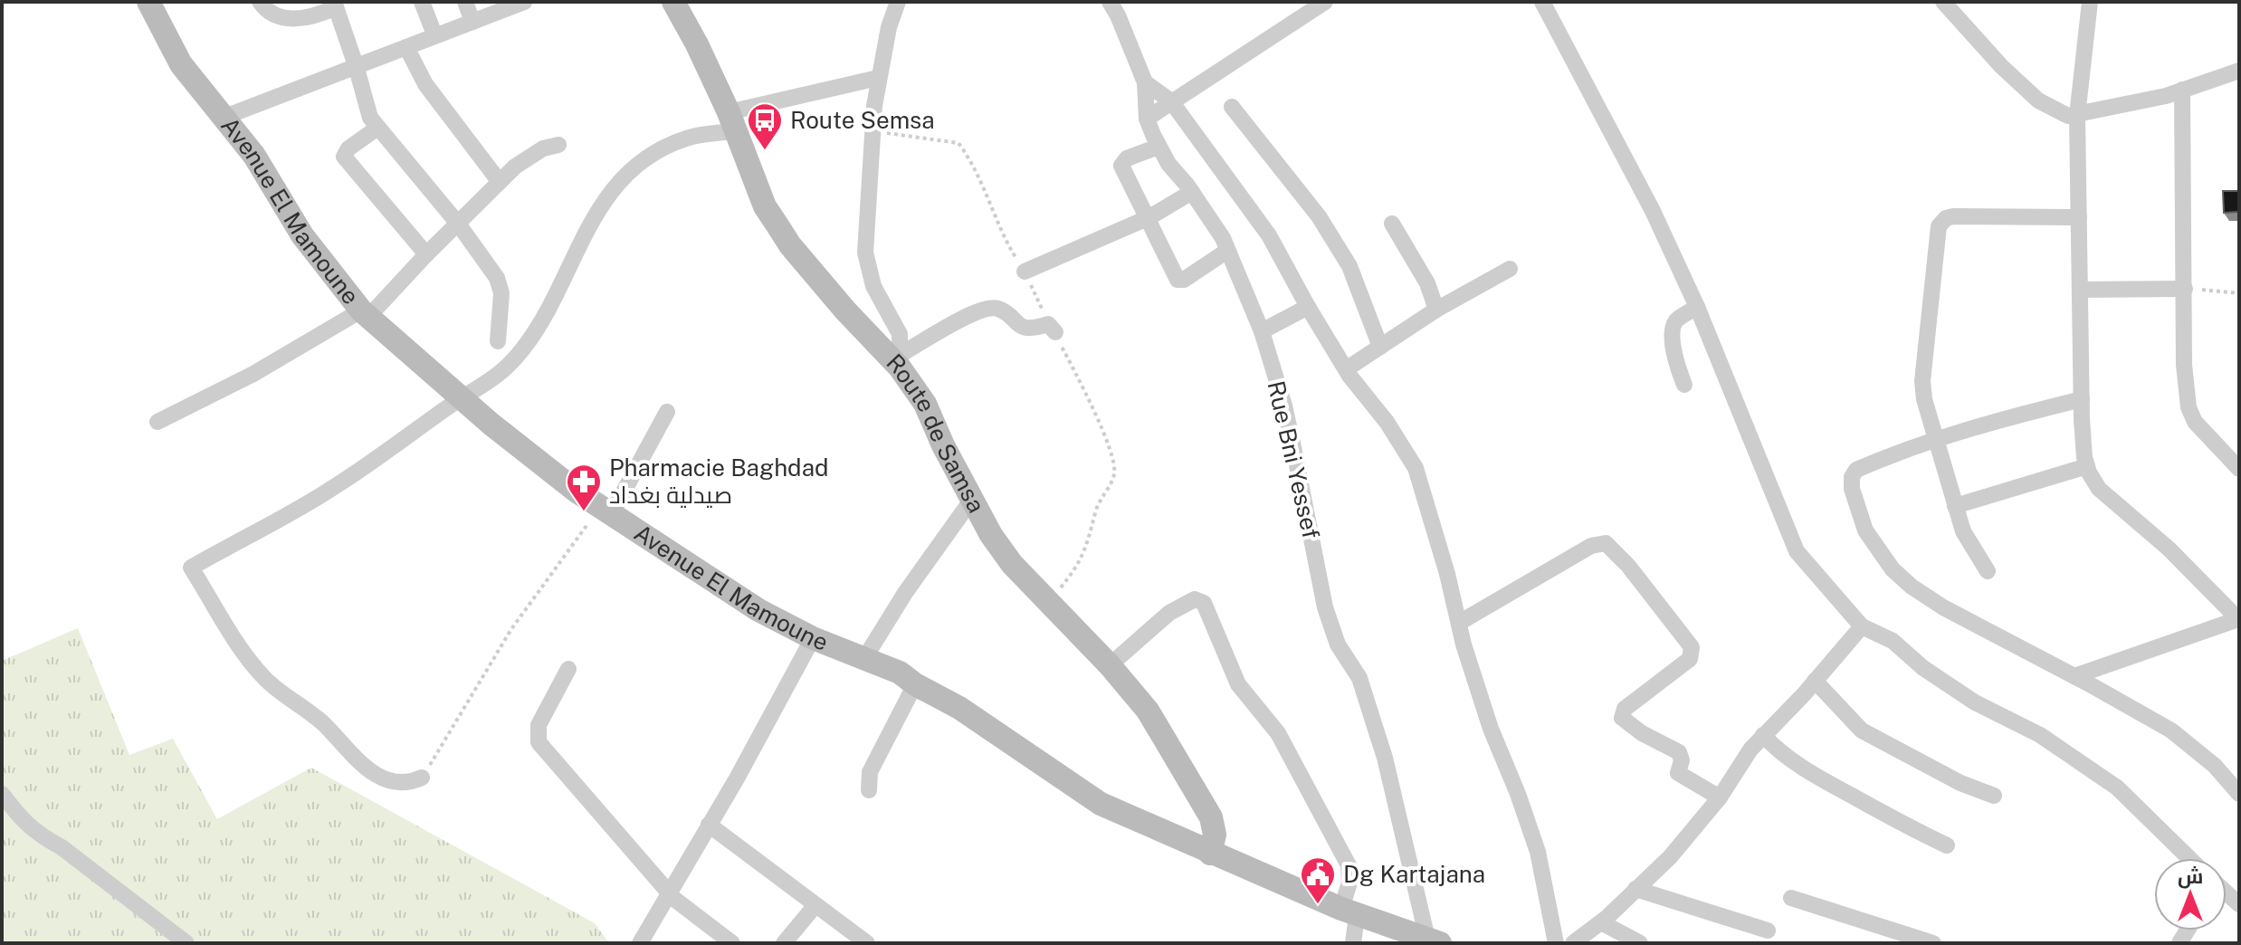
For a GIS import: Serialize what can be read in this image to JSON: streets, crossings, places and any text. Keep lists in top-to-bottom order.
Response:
{
  "streets": {
    "street": ["Avenue El Mamoune", "Route de Samsa", "Rue Bni Yessef"]
  },
  "crossings": [
    ["Avenue El Mamoune", "Route de Samsa"],
    ["Avenue El Mamoune", "Rue Bni Yessef"]
  ],
  "places": {
    "bus stop": ["Route Semsa"],
    "pharmacy": ["Pharmacie Baghdad صيدلية بغداد"],
    "public building": ["Dg Kartajana"]
  },
  "north": "top"
}
